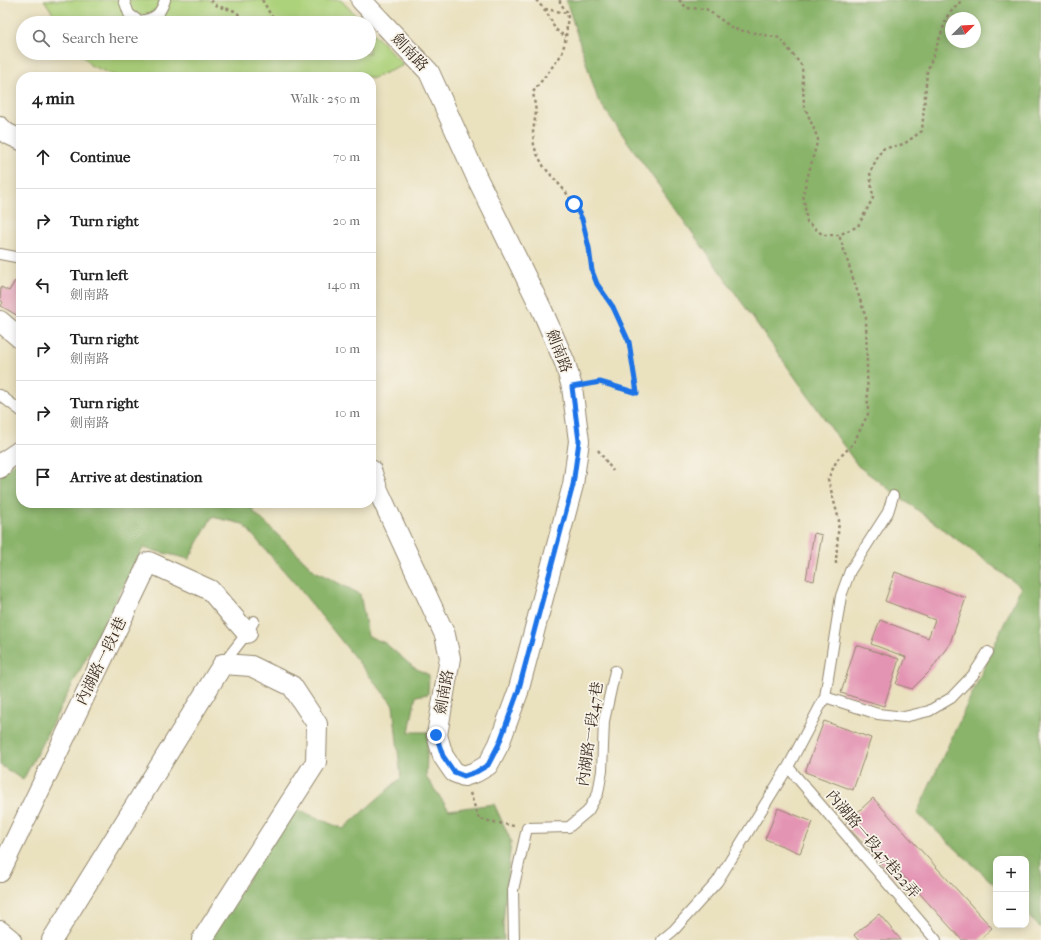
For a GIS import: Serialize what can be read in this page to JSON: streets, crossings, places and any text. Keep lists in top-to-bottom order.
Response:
{
  "streets": {
    "street": ["劍南路", "內湖路一段1巷"],
    "lane": ["內湖路一段47巷", "內湖路一段47巷22弄"]
  },
  "north": "top right",
  "page": {
    "search": "Search here",
    "heading": ["4 min", "Walk · 250 m"],
    "list": [
      ["Continue", "70 m"],
      ["Turn right", "20 m"],
      ["Turn left", "劍南路", "140 m"],
      ["Turn right", "劍南路", "10 m"],
      ["Turn right", "劍南路", "10 m"],
      "Arrive at destination"
    ],
    "map_buttons": ["+", "−"]
  }
}
